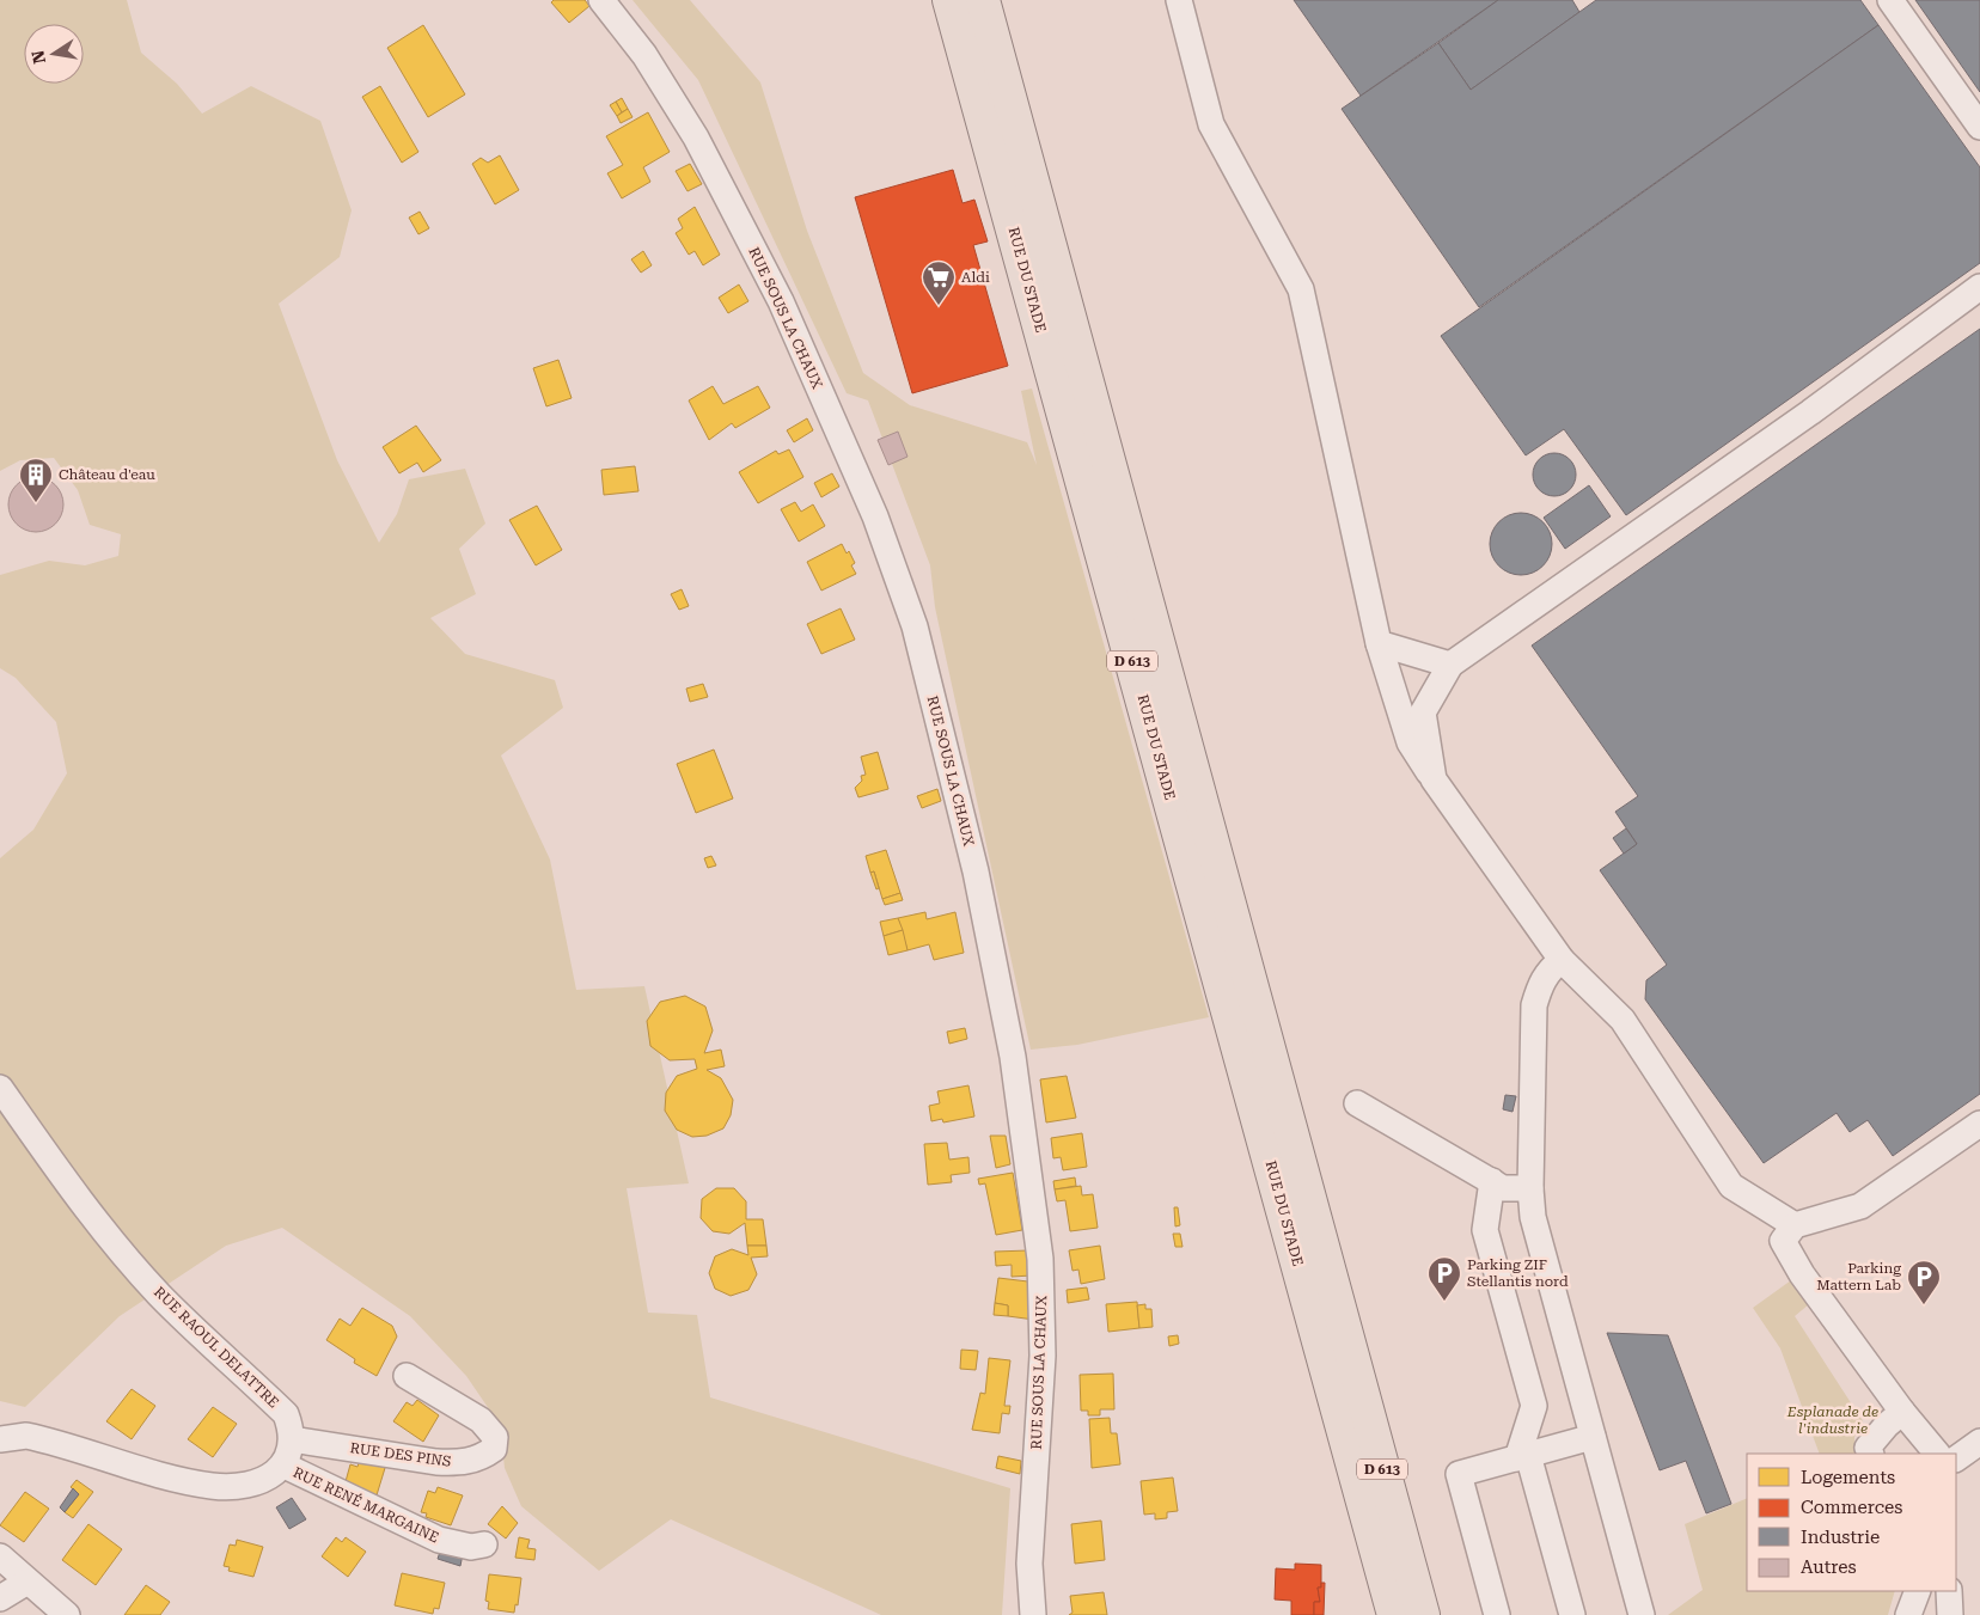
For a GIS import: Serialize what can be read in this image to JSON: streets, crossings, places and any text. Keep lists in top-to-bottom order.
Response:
{
  "streets": {
    "main road": ["RUE DU STADE", "D 613"],
    "street": [
      "RUE SOUS LA CHAUX",
      "RUE RAOUL DELATTRE",
      "RUE DES PINS",
      "RUE RENÉ MARGAINE"
    ]
  },
  "crossings": [
    ["RUE DU STADE", "D 613"],
    ["RUE RAOUL DELATTRE", "RUE DES PINS"]
  ],
  "parks": ["Esplanade de l'industrie"],
  "places": {
    "supermarket": ["Aldi"],
    "building": ["Château d'eau"],
    "parking": ["Parking ZIF Stellantis nord", "Parking Mattern Lab"]
  },
  "legend": [
    "Logements",
    "Commerces",
    "Industrie",
    "Autres"
  ],
  "north": "left"
}
